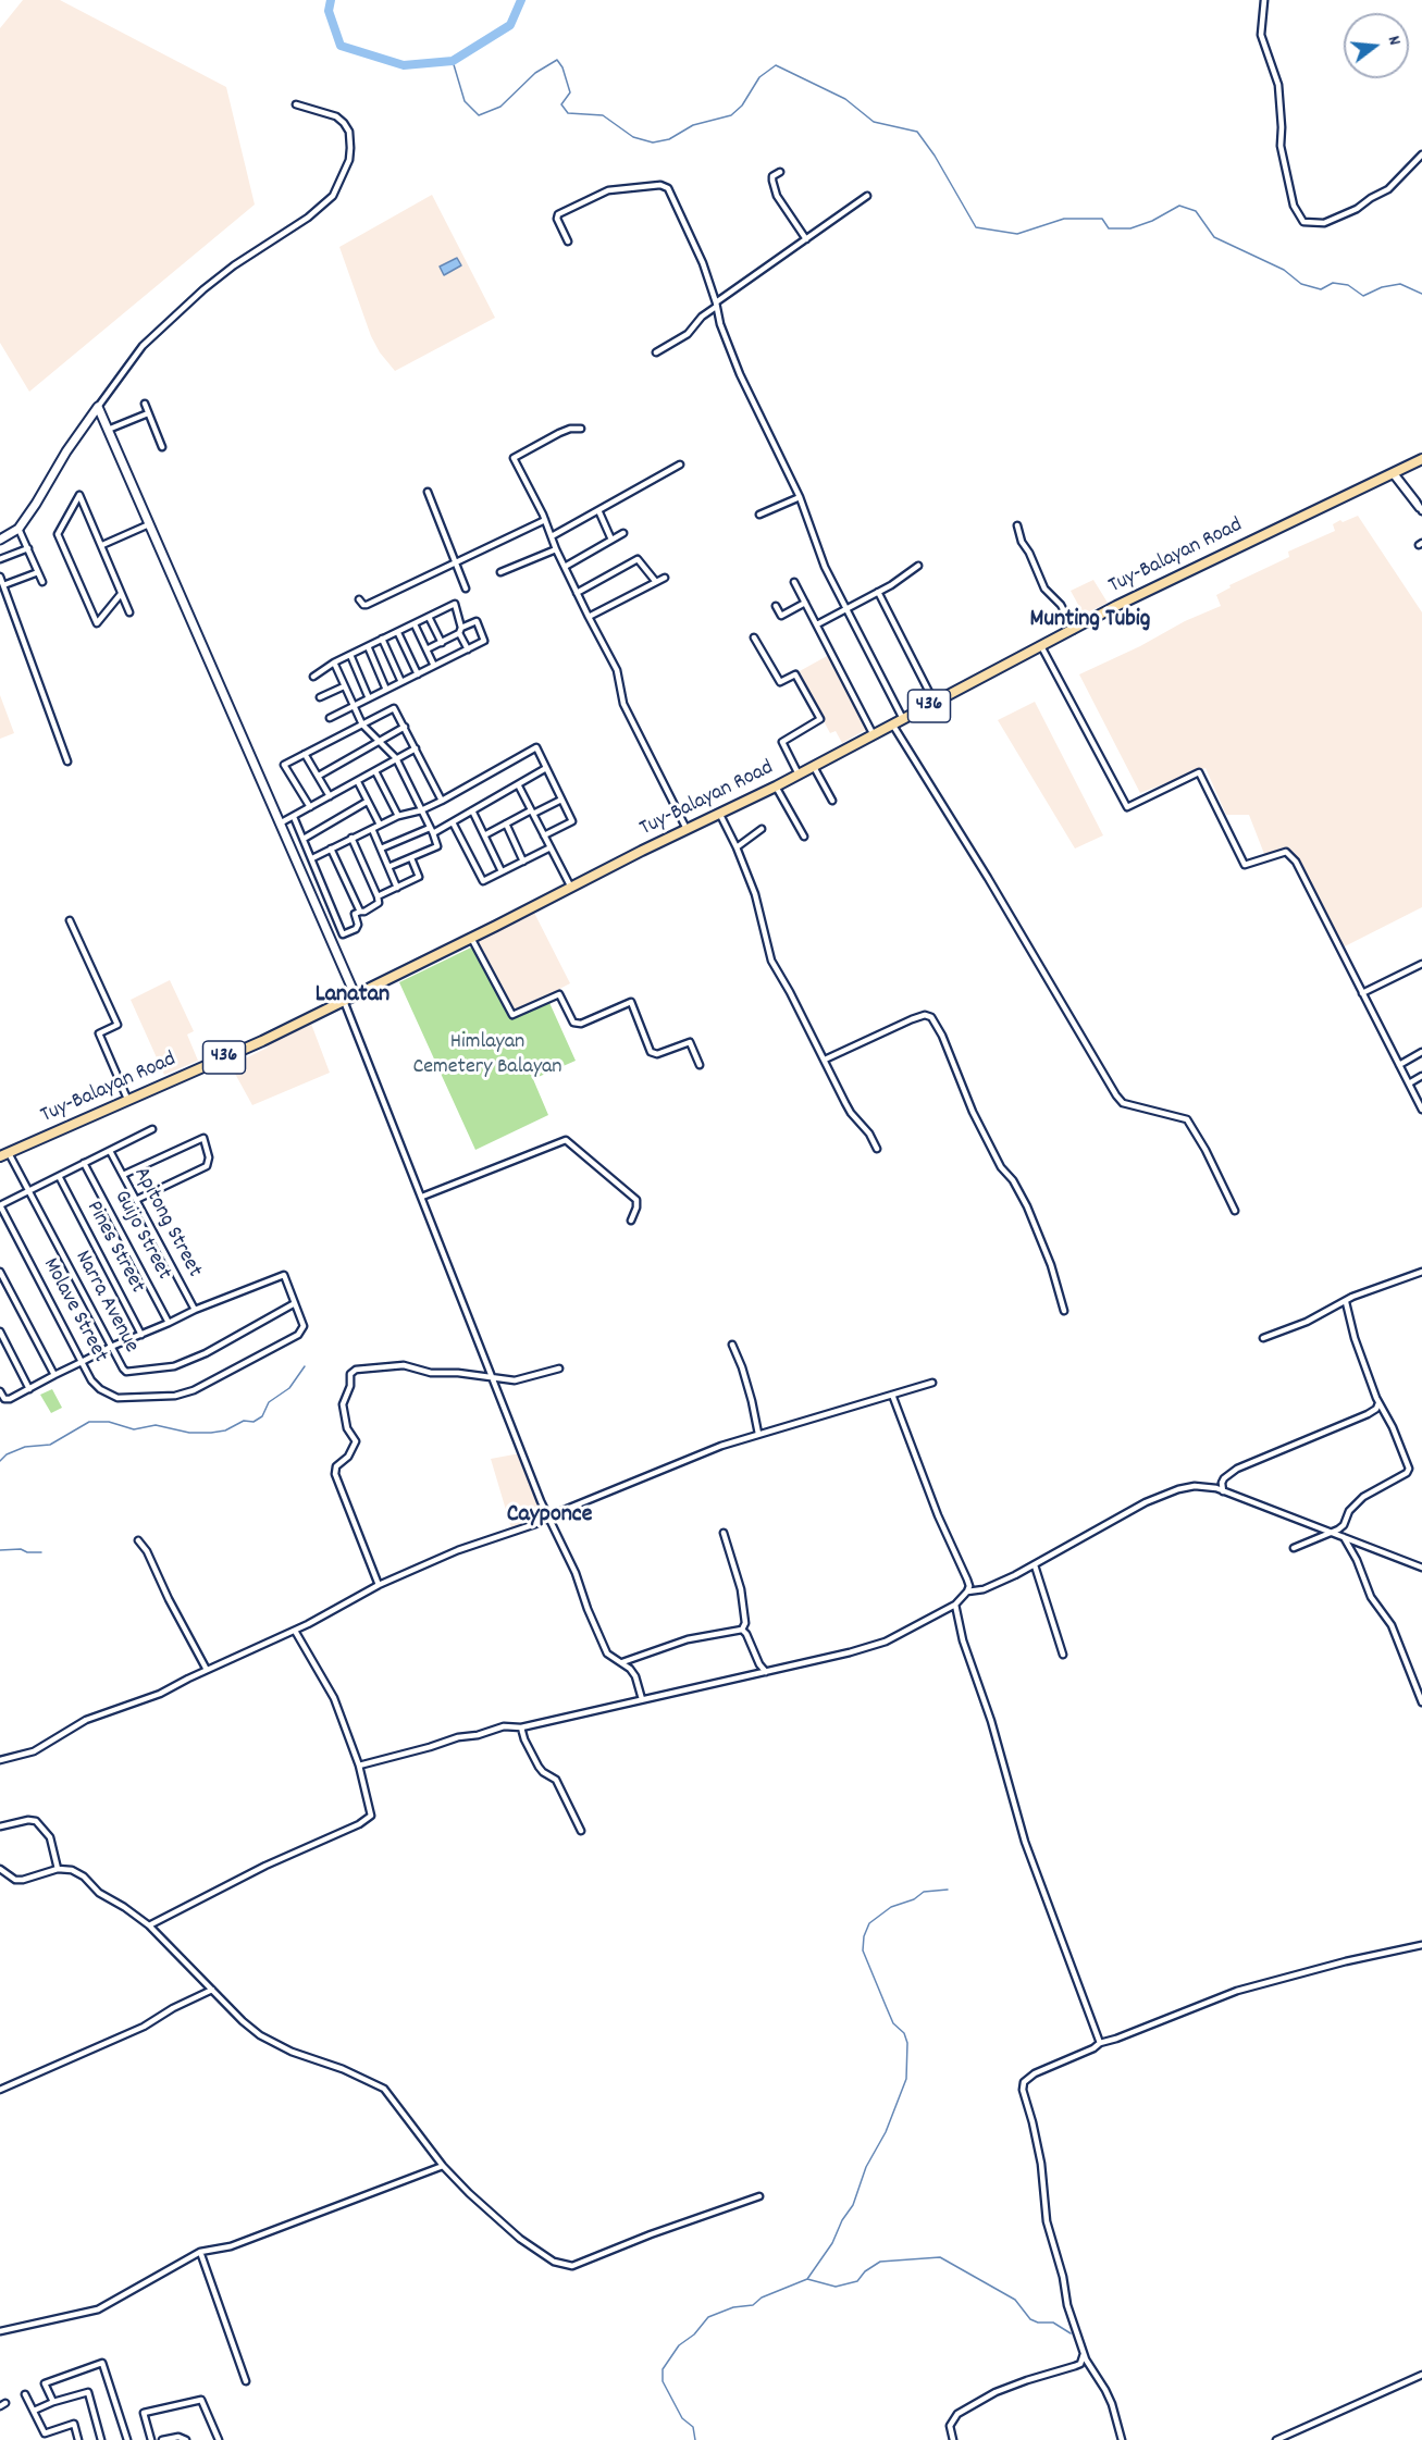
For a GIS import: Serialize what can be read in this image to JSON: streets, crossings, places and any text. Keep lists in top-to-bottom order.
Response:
{
  "streets": {
    "main road": ["Tuy-Balayan Road", "436"],
    "street": [
      "Apitong Street",
      "Guijo Street",
      "Pines Street",
      "Narra Avenue",
      "Molave Street"
    ]
  },
  "crossings": [
    ["Tuy-Balayan Road", "Narra Avenue"],
    ["Apitong Street", "Molave Street"],
    ["Narra Avenue", "Molave Street"]
  ],
  "districts": ["Munting Tubig", "Lanatan", "Cayponce"],
  "parks": ["Himlayan Cemetery Balayan"],
  "north": "right"
}
